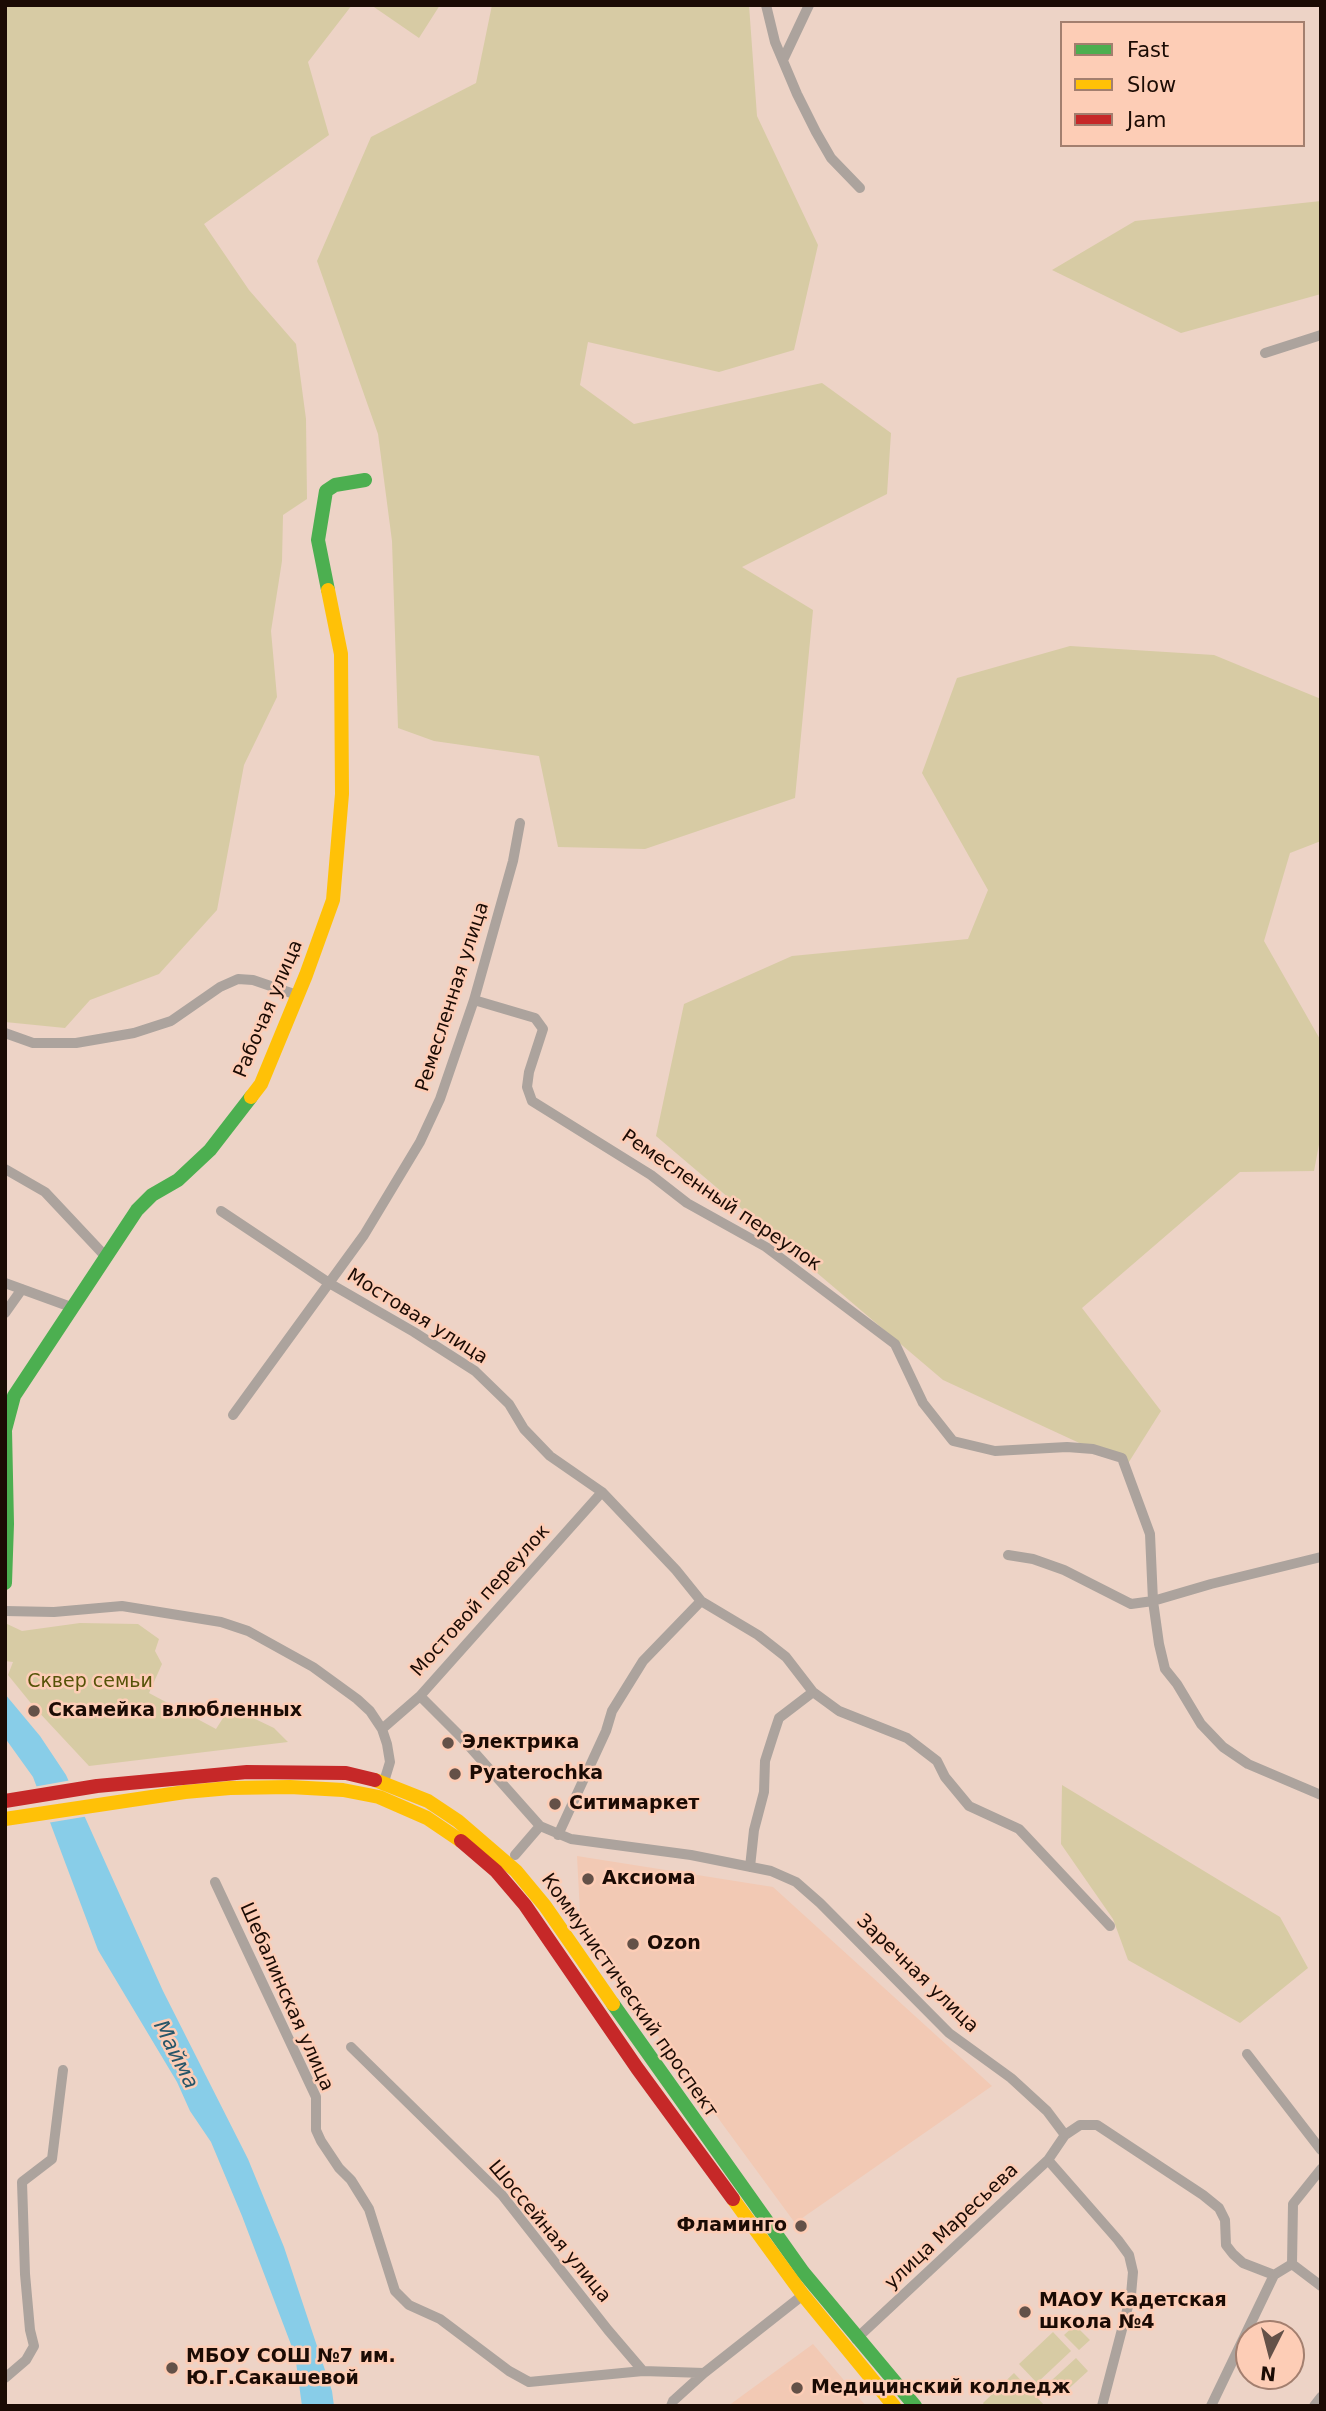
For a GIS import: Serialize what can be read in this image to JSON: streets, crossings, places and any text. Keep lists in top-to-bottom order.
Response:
{
  "streets": {
    "main road": ["Рабочая улица", "Коммунистический проспект"],
    "street": [
      "Ремесленная улица",
      "Ремесленный переулок",
      "Мостовая улица",
      "Мостовой переулок",
      "Заречная улица",
      "Шебалинская улица",
      "улица Маресьева",
      "Шоссейная улица"
    ]
  },
  "crossings": [
    ["Ремесленная улица", "Ремесленный переулок"],
    ["Ремесленная улица", "Мостовая улица"],
    ["Мостовая улица", "Мостовой переулок"],
    ["Заречная улица", "улица Маресьева"],
    ["Коммунистический проспект", "улица Маресьева"],
    ["Шебалинская улица", "Шоссейная улица"]
  ],
  "water": ["Майма"],
  "parks": ["Сквер семьи"],
  "places": [
    "Скамейка влюбленных",
    "Электрика",
    "Pyaterochka",
    "Ситимаркет",
    "Аксиома",
    "Ozon",
    "Фламинго",
    "МАОУ Кадетская школа №4",
    "МБОУ СОШ №7 им. Ю.Г.Сакашевой",
    "Медицинский колледж"
  ],
  "legend": ["Fast", "Slow", "Jam"],
  "north": "bottom"
}
